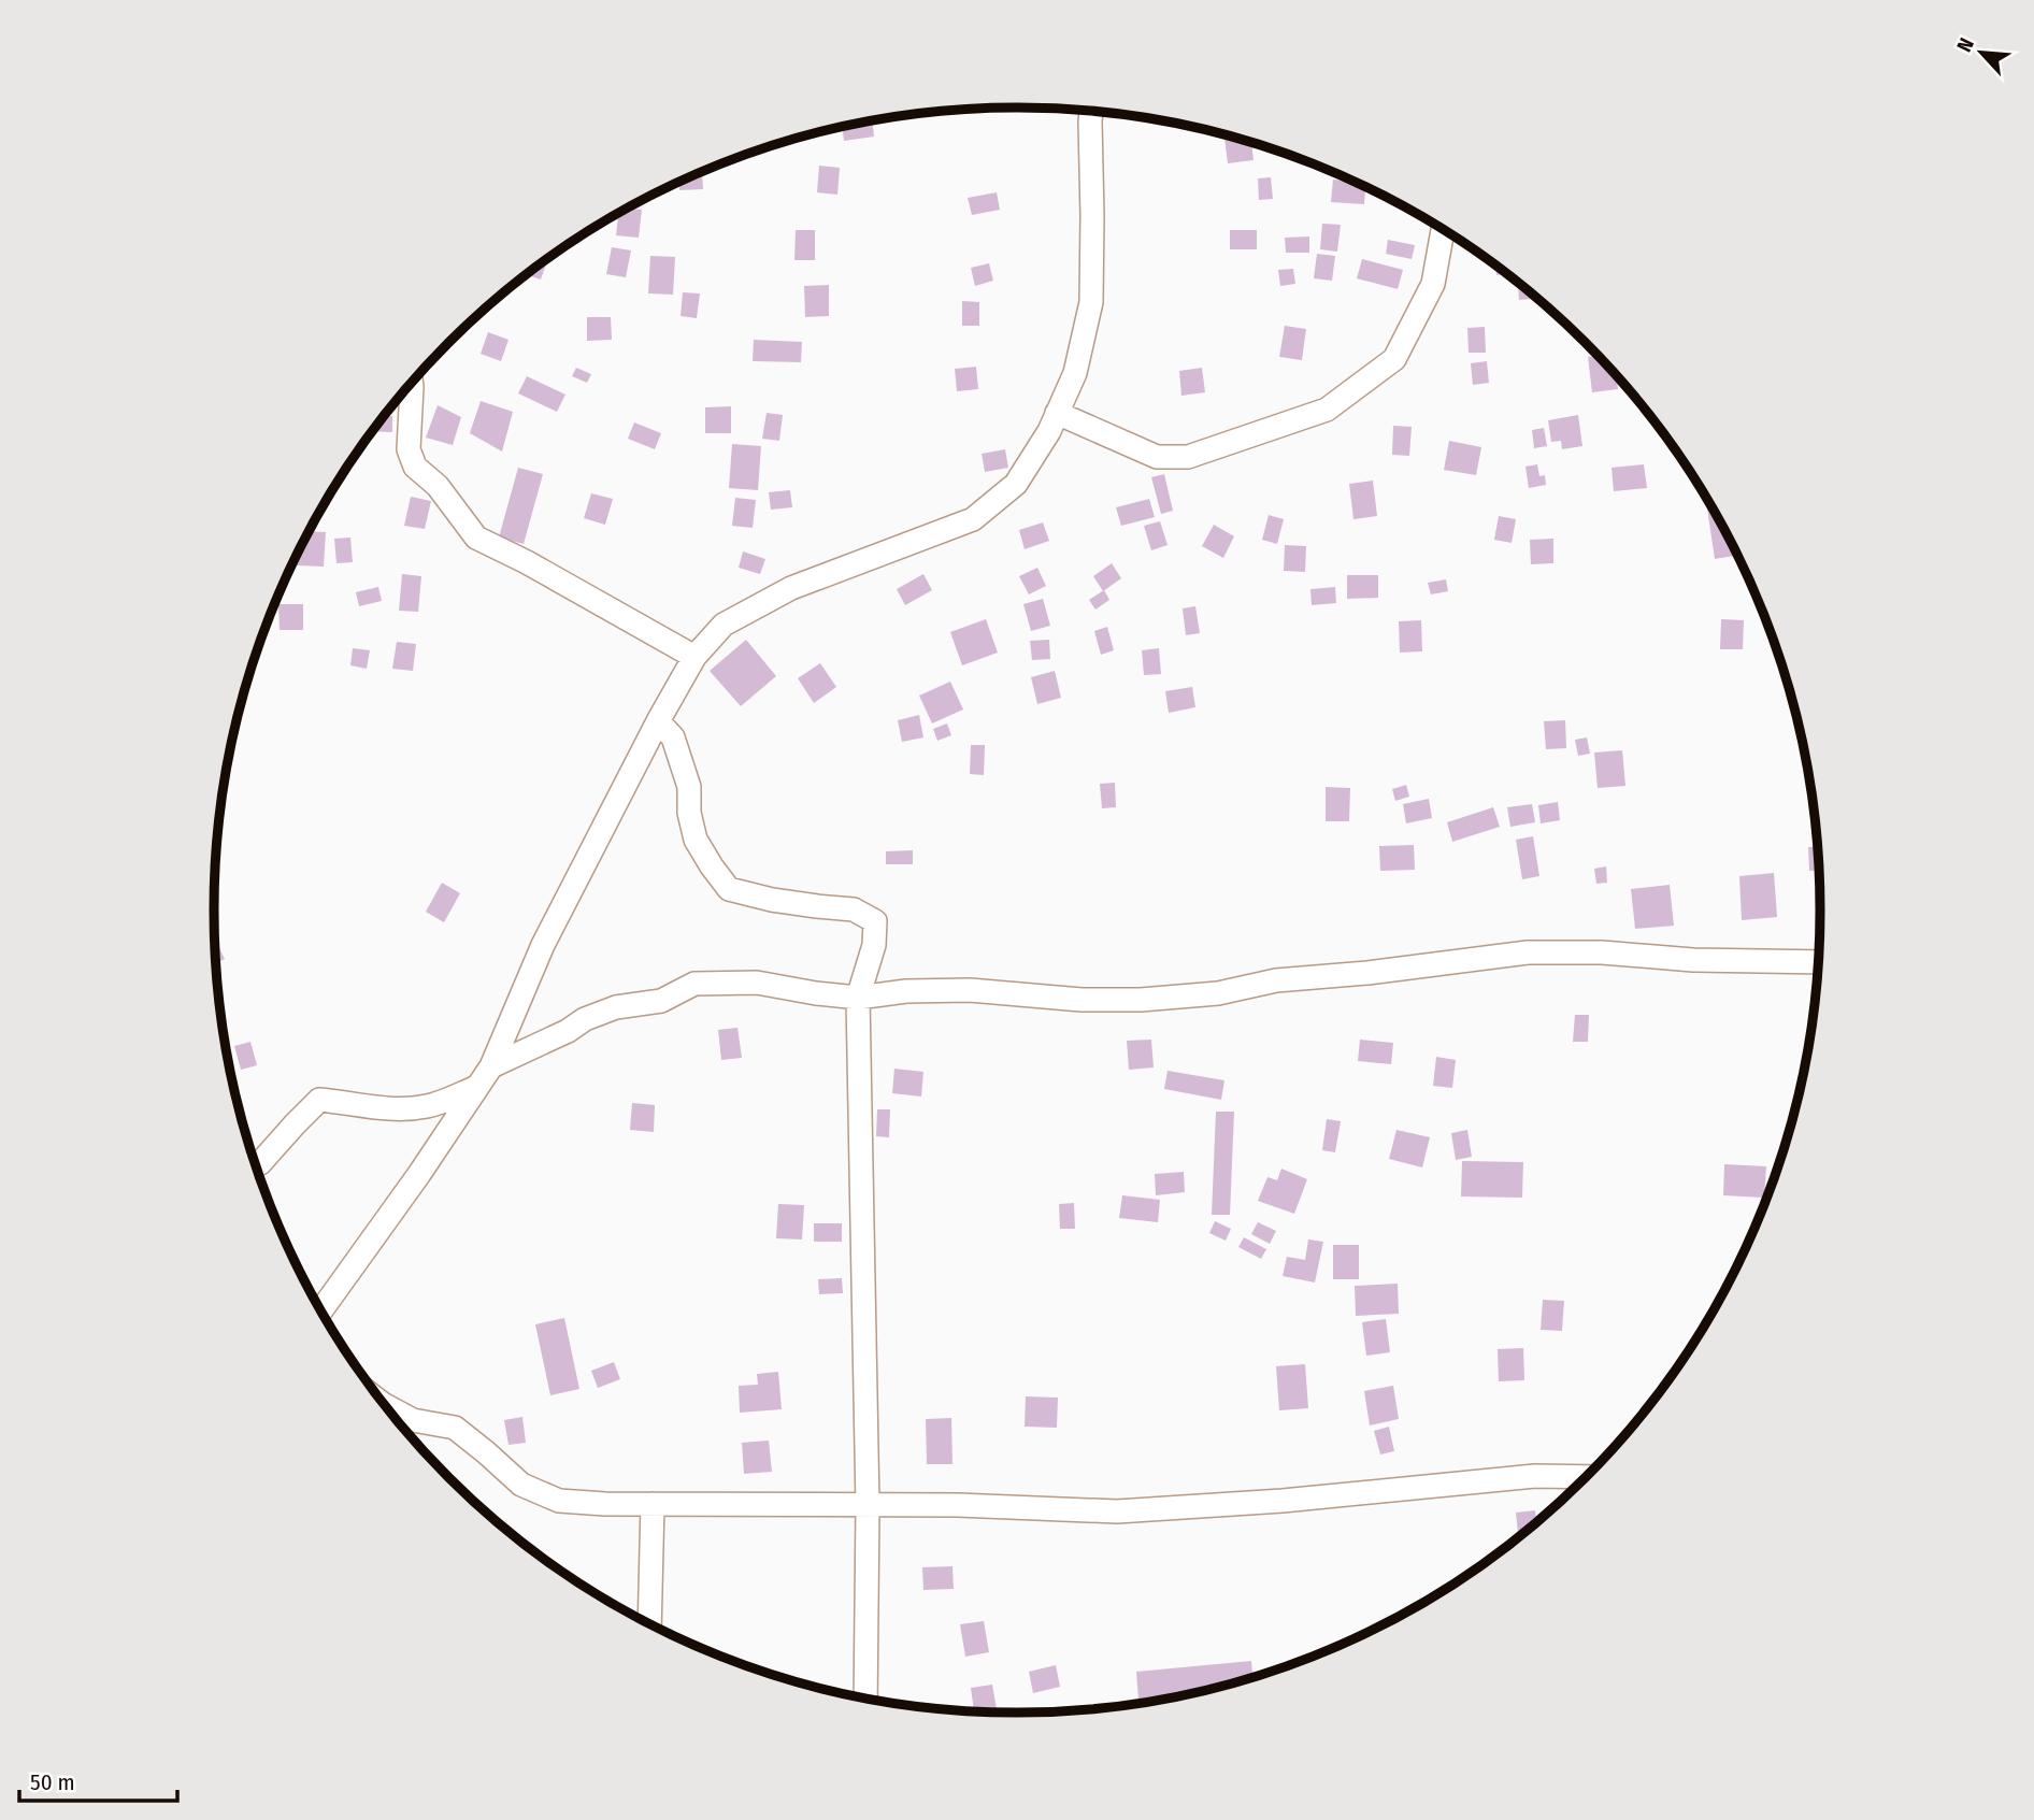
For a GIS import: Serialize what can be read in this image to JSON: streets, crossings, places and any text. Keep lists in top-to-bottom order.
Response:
{
  "scale_bar": "50 m",
  "north": "top left"
}
